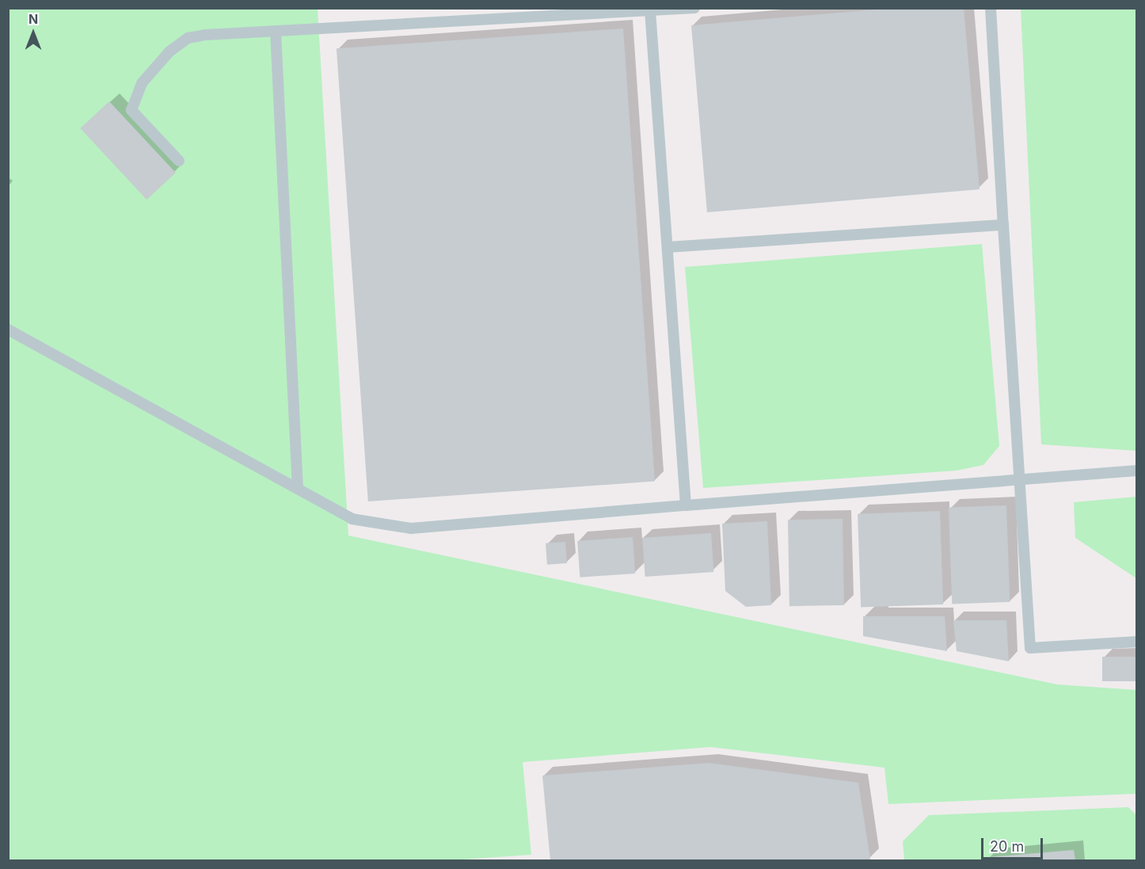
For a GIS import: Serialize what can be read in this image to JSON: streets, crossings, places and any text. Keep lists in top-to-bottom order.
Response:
{
  "scale_bar": "20 m",
  "north": "top"
}
